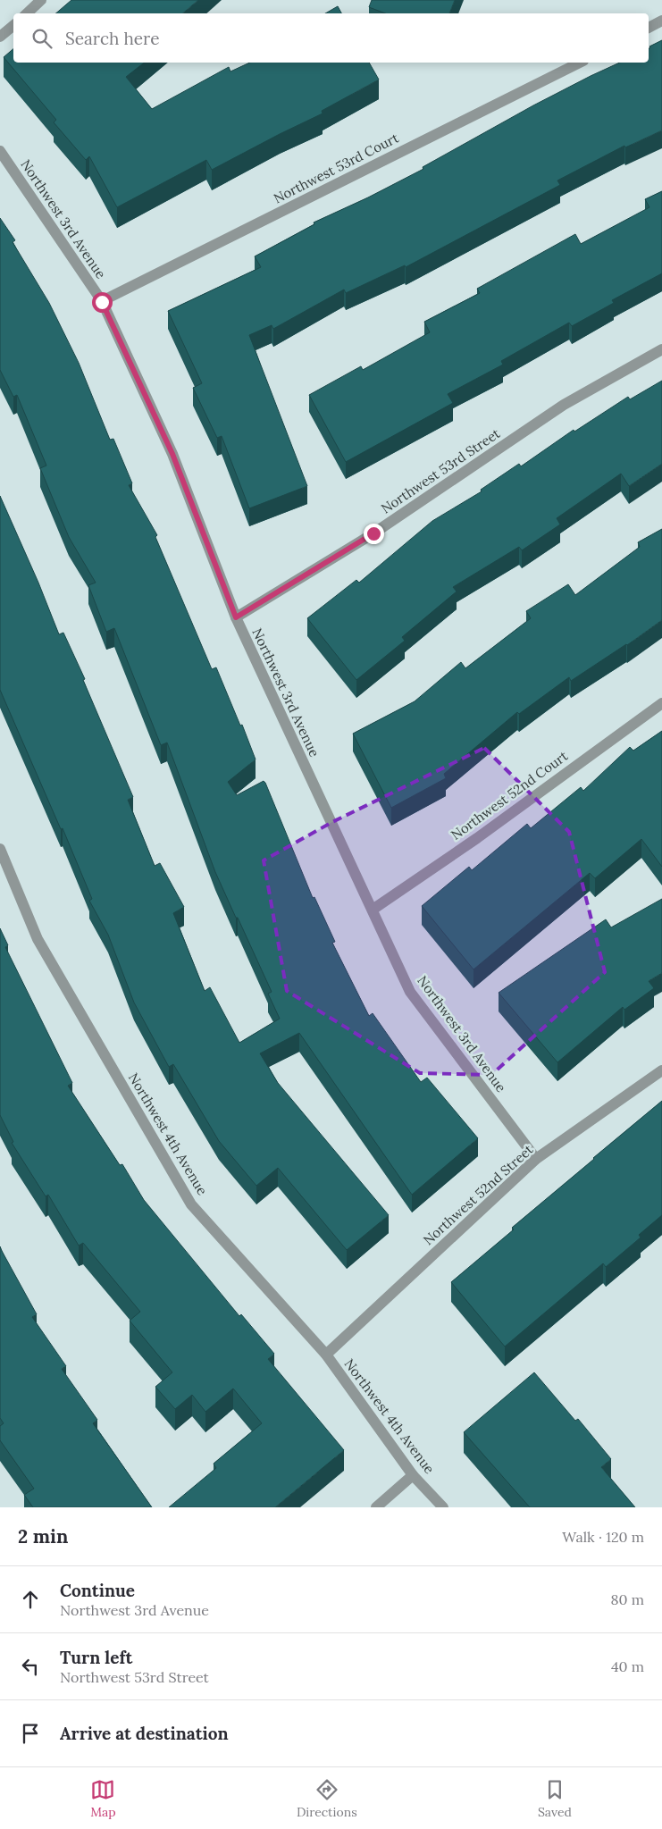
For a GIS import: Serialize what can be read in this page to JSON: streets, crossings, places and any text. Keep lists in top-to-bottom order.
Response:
{
  "streets": {
    "street": [
      "Northwest 53rd Court",
      "Northwest 3rd Avenue",
      "Northwest 53rd Street",
      "Northwest 52nd Court",
      "Northwest 4th Avenue",
      "Northwest 52nd Street"
    ]
  },
  "crossings": [
    ["Northwest 53rd Court", "Northwest 3rd Avenue"],
    ["Northwest 3rd Avenue", "Northwest 53rd Street"],
    ["Northwest 3rd Avenue", "Northwest 52nd Court"],
    ["Northwest 3rd Avenue", "Northwest 52nd Street"],
    ["Northwest 4th Avenue", "Northwest 52nd Street"]
  ],
  "page": {
    "search": "Search here",
    "heading": ["2 min", "Walk · 120 m"],
    "list": [
      ["Continue", "Northwest 3rd Avenue", "80 m"],
      ["Turn left", "Northwest 53rd Street", "40 m"],
      "Arrive at destination"
    ],
    "nav": ["Map", "Directions", "Saved"]
  }
}
